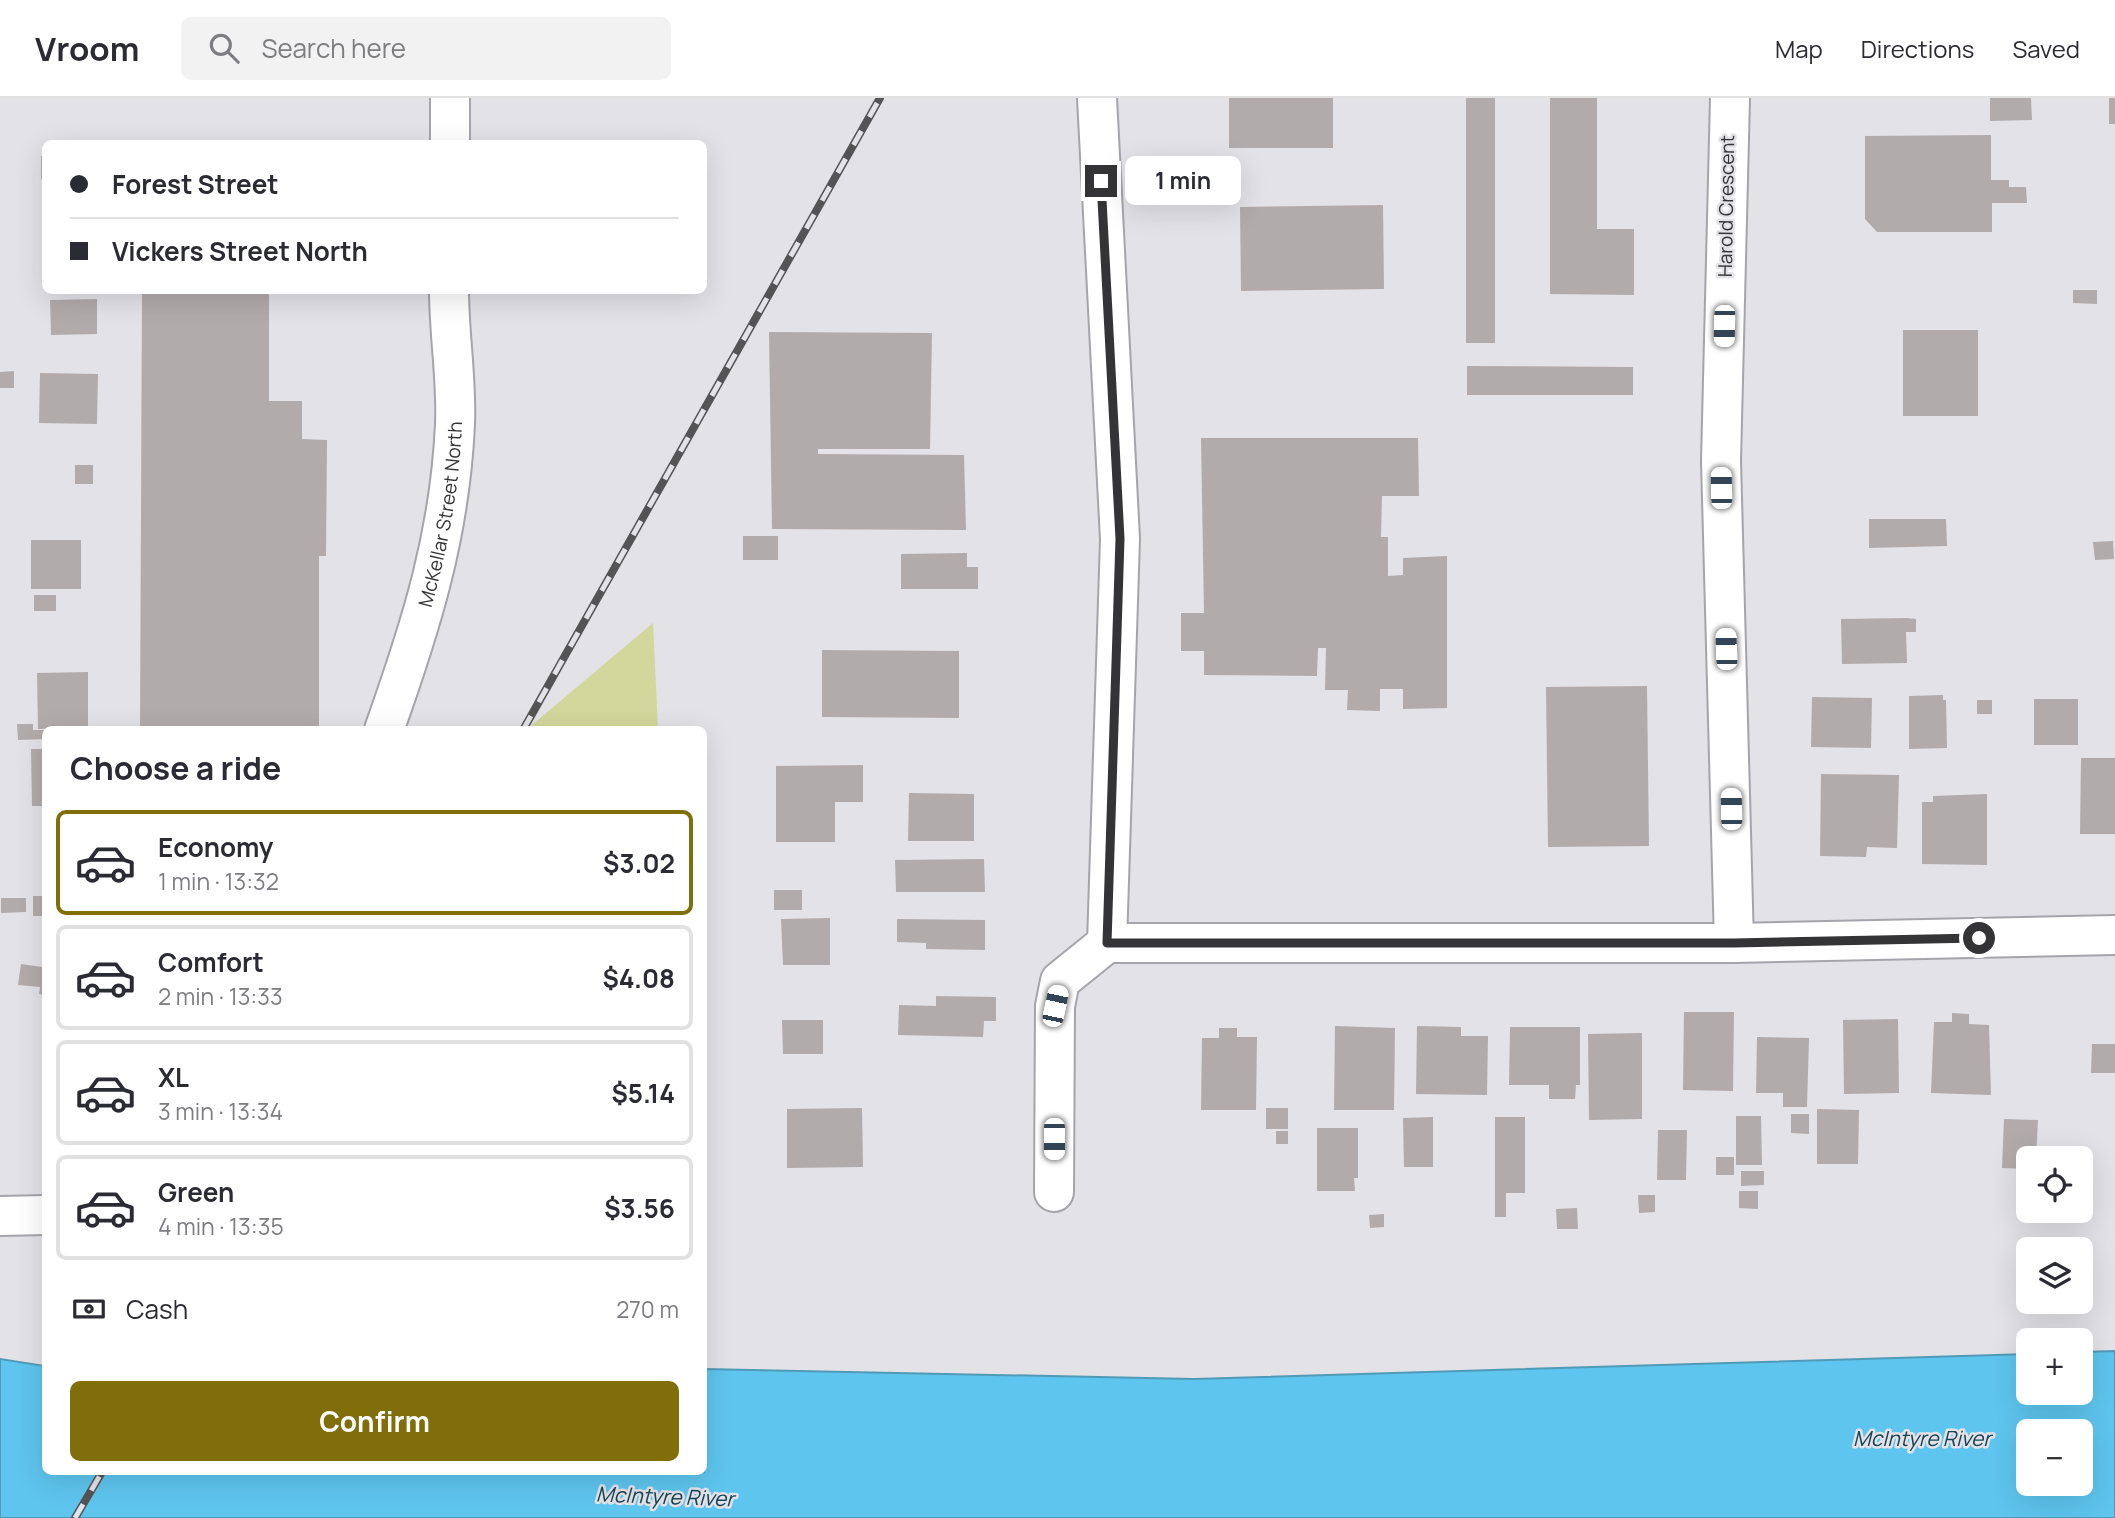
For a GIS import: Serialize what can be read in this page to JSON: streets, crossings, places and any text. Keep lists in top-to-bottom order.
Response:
{
  "streets": {
    "street": ["Harold Crescent", "McKellar Street North"]
  },
  "water": ["McIntyre River"],
  "page": {
    "header": "Vroom",
    "search": "Search here",
    "nav": ["Map", "Directions", "Saved"],
    "banner": ["Forest Street", "Vickers Street North"],
    "bubble": "1 min",
    "heading": "Choose a ride",
    "list": [
      {
        "name": "Economy",
        "note": "1 min · 13:32",
        "value": "$3.02"
      },
      {
        "name": "Comfort",
        "note": "2 min · 13:33",
        "value": "$4.08"
      },
      {
        "name": "XL",
        "note": "3 min · 13:34",
        "value": "$5.14"
      },
      {
        "name": "Green",
        "note": "4 min · 13:35",
        "value": "$3.56"
      }
    ],
    "map_buttons": ["+", "−"],
    "pay": ["Cash", "270 m"],
    "buttons": "Confirm"
  }
}
